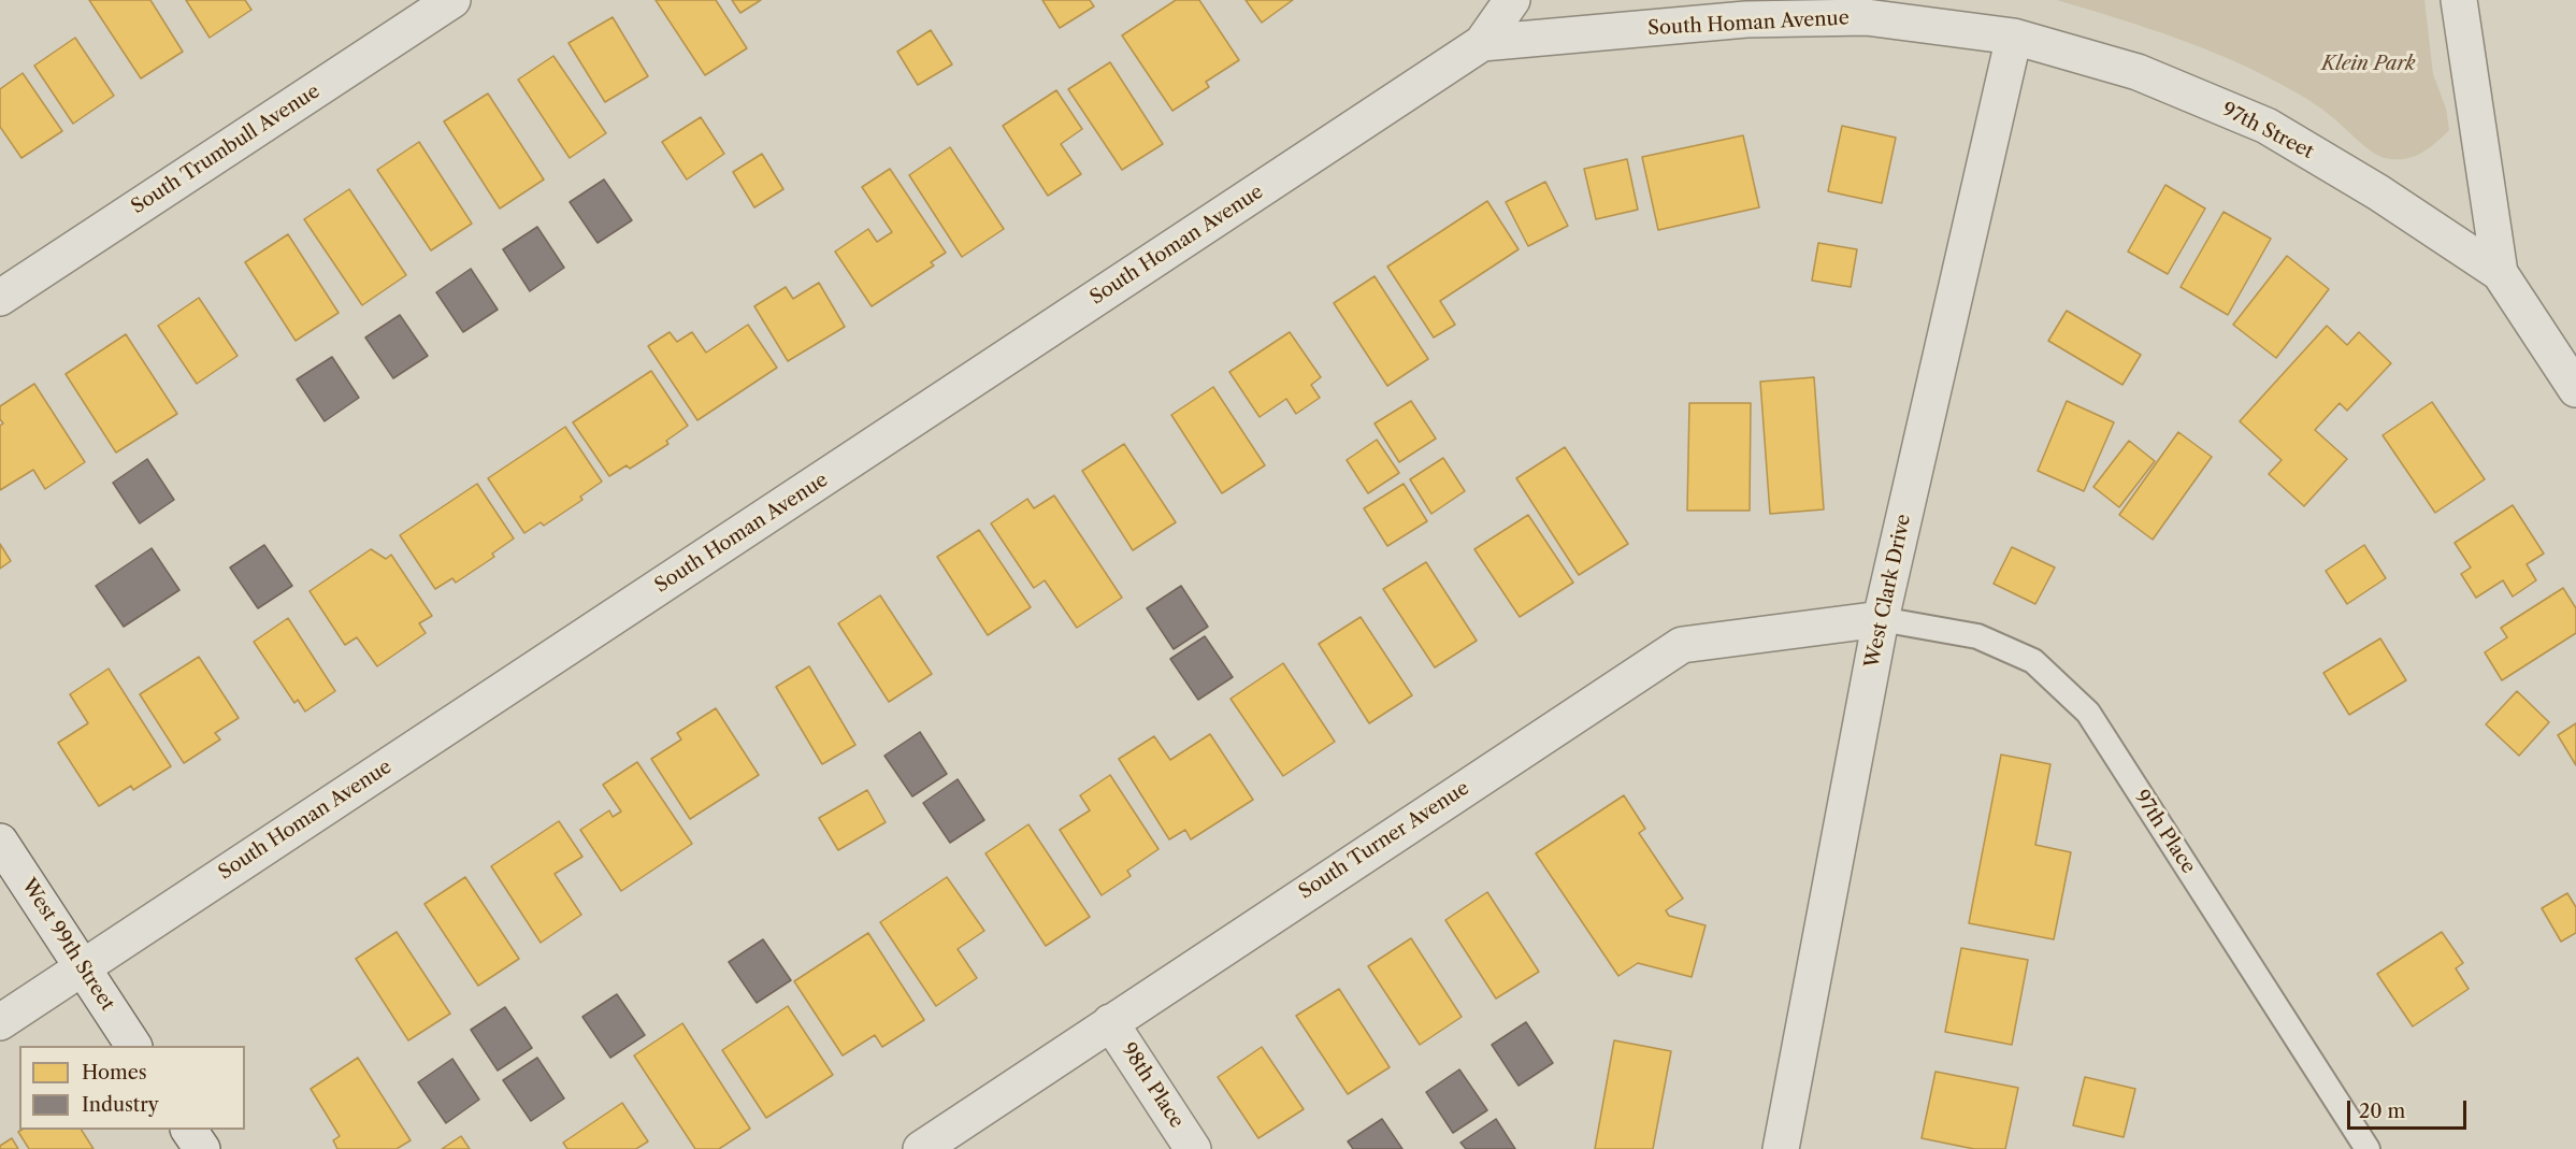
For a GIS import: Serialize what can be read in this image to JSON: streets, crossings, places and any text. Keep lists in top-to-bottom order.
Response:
{
  "streets": {
    "street": [
      "South Homan Avenue",
      "97th Street",
      "South Trumbull Avenue",
      "West Clark Drive",
      "South Turner Avenue",
      "West 99th Street",
      "98th Place"
    ],
    "lane": ["97th Place"]
  },
  "crossings": [
    ["South Homan Avenue", "97th Street"],
    ["South Homan Avenue", "West Clark Drive"],
    ["South Homan Avenue", "West 99th Street"],
    ["97th Street", "West Clark Drive"],
    ["West Clark Drive", "97th Place"],
    ["West Clark Drive", "South Turner Avenue"],
    ["97th Place", "South Turner Avenue"],
    ["South Turner Avenue", "98th Place"]
  ],
  "parks": ["Klein Park"],
  "legend": ["Homes", "Industry"],
  "scale_bar": "20 m"
}
